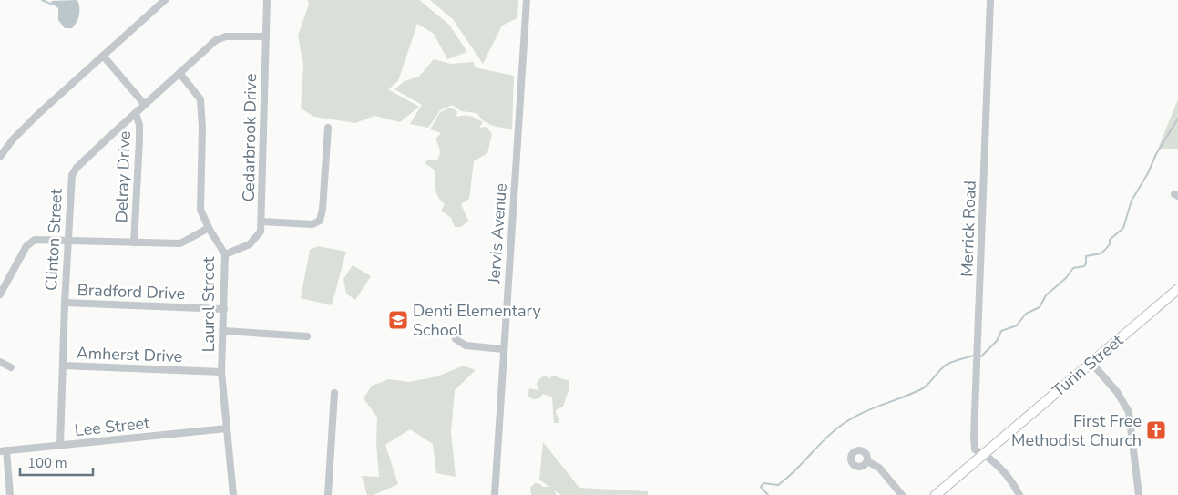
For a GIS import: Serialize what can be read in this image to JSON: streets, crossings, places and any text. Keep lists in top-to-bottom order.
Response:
{
  "streets": {
    "main road": ["Turin Street"],
    "street": [
      "Cedarbrook Drive",
      "Delray Drive",
      "Merrick Road",
      "Jervis Avenue",
      "Clinton Street",
      "Bradford Drive",
      "Laurel Street",
      "Amherst Drive",
      "Lee Street"
    ]
  },
  "crossings": [
    ["Cedarbrook Drive", "Clinton Street"],
    ["Cedarbrook Drive", "Laurel Street"],
    ["Delray Drive", "Clinton Street"],
    ["Merrick Road", "Turin Street"],
    ["Clinton Street", "Bradford Drive"],
    ["Clinton Street", "Laurel Street"],
    ["Clinton Street", "Amherst Drive"],
    ["Clinton Street", "Lee Street"],
    ["Bradford Drive", "Laurel Street"],
    ["Laurel Street", "Amherst Drive"],
    ["Laurel Street", "Lee Street"]
  ],
  "places": {
    "school or university": ["Denti Elementary School"],
    "church": ["First Free Methodist Church"]
  },
  "scale_bar": "100 m"
}
